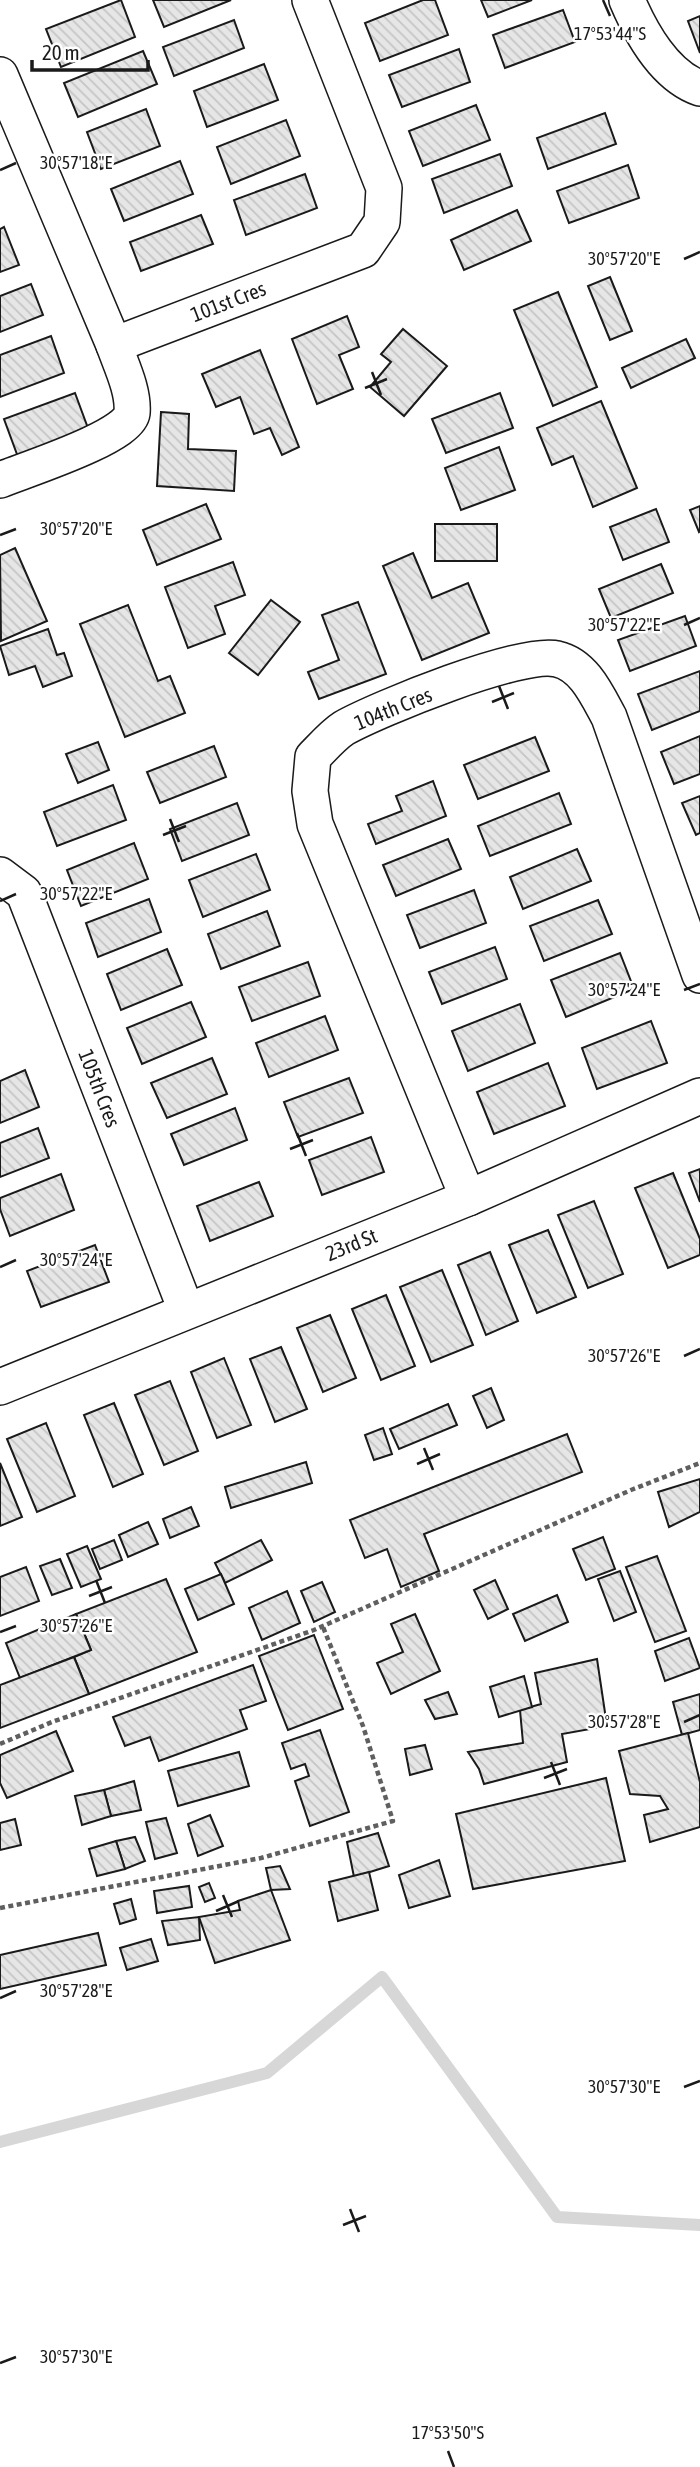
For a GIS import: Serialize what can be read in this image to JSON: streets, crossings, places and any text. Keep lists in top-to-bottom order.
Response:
{
  "streets": {
    "street": [
      "101st Cres",
      "104th Cres",
      "105th Cres",
      "23rd St"
    ]
  },
  "crossings": [
    ["104th Cres", "23rd St"],
    ["105th Cres", "23rd St"]
  ],
  "scale_bar": "20 m",
  "coordinates": [
    "17°53'44\"S",
    "30°57'18\"E",
    "30°57'20\"E",
    "30°57'22\"E",
    "30°57'24\"E",
    "30°57'26\"E",
    "30°57'28\"E",
    "30°57'30\"E",
    "17°53'50\"S"
  ]
}
